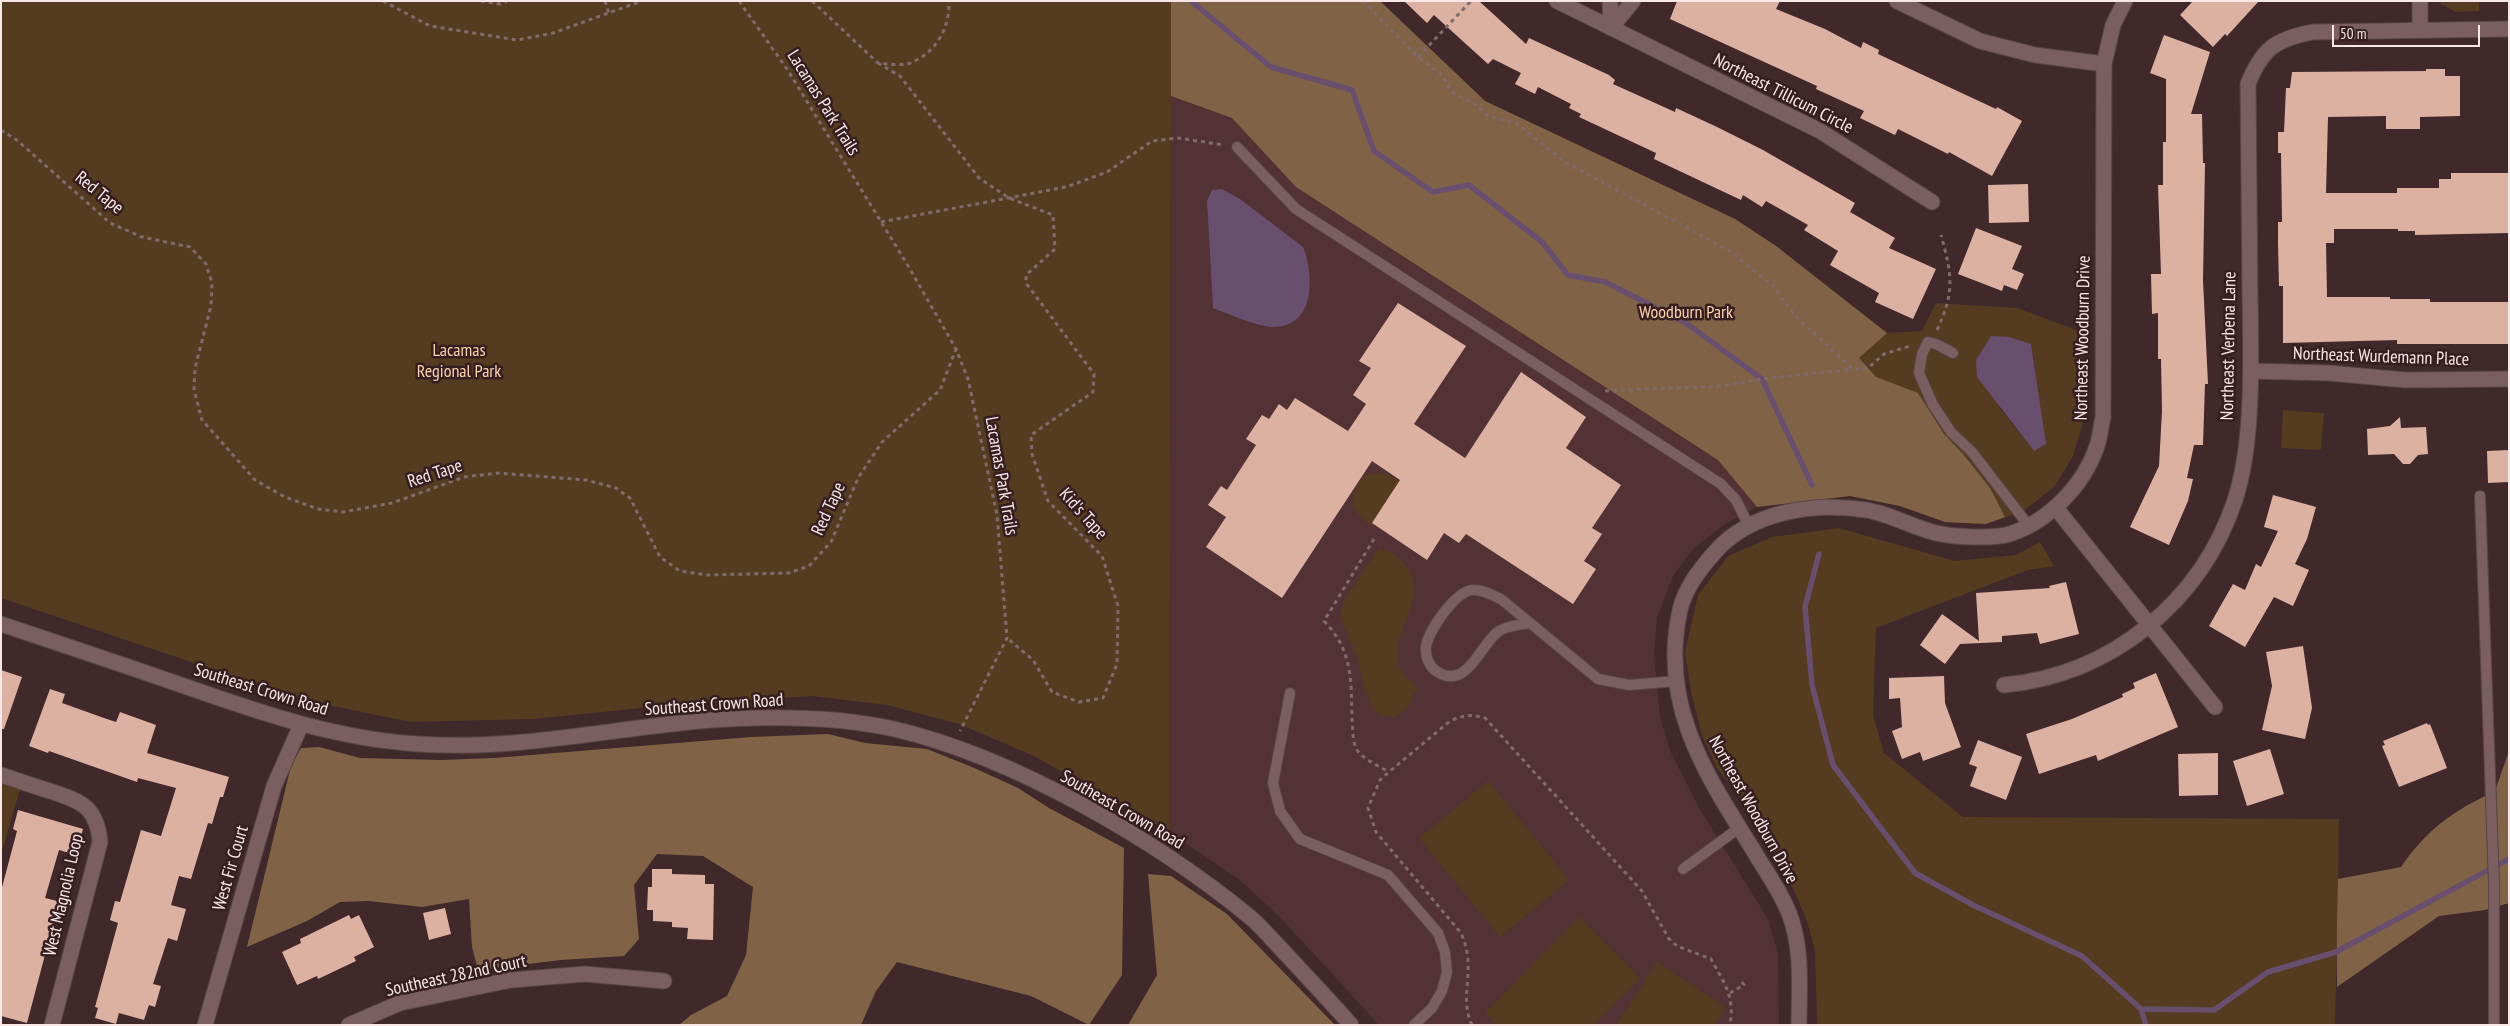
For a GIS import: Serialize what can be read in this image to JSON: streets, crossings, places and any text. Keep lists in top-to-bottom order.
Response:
{
  "streets": {
    "street": [
      "Northeast Tillicum Circle",
      "Northeast Woodburn Drive",
      "Northeast Verbena Lane",
      "Northeast Wurdemann Place",
      "Southeast Crown Road",
      "West Fir Court",
      "West Magnolia Loop",
      "Southeast 282nd Court"
    ],
    "path": ["Lacamas Park Trails", "Red Tape", "Kid's Tape"]
  },
  "crossings": [
    ["Lacamas Park Trails", "Red Tape"],
    ["Lacamas Park Trails", "Kid's Tape"],
    ["Northeast Verbena Lane", "Northeast Wurdemann Place"],
    ["Southeast Crown Road", "West Fir Court"]
  ],
  "parks": ["Woodburn Park", "Lacamas Regional Park"],
  "scale_bar": "50 m"
}
